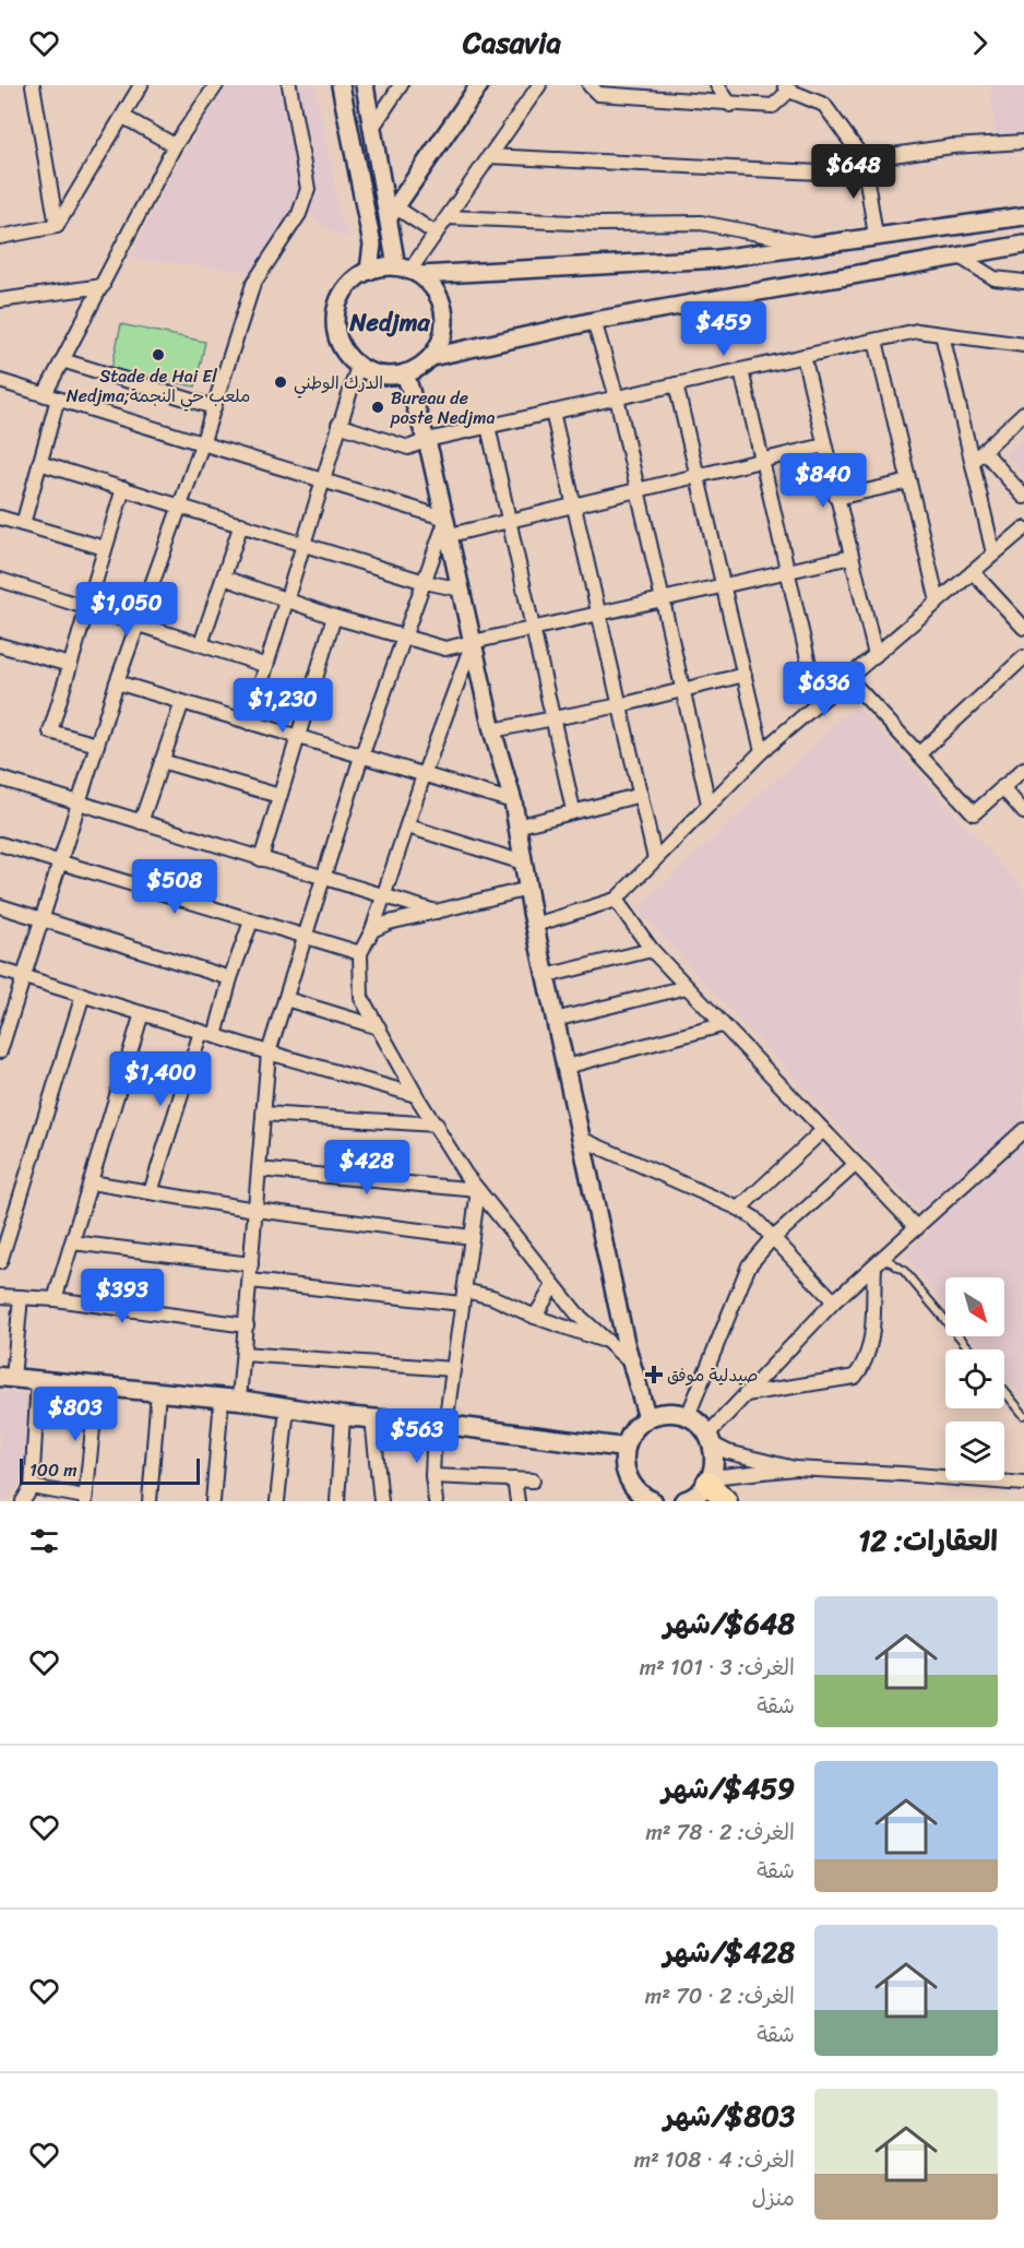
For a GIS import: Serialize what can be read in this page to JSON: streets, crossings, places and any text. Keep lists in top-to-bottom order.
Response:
{
  "districts": ["Nedjma"],
  "places": {
    "other": ["Stade de Hai El Nedjma;ملعب حي النجمة", "الدرك الوطني", "Bureau de poste Nedjma"],
    "health": ["صيدلية موفق"]
  },
  "scale_bar": "100 m",
  "north": "bottom right",
  "page": {
    "header": "Casavia",
    "price": [
      "$648",
      "$459",
      "$840",
      "$1,050",
      "$636",
      "$1,230",
      "$508",
      "$1,400",
      "$428",
      "$393",
      "$803",
      "$563"
    ],
    "scale": "100 m",
    "heading": "العقارات: 12",
    "list": [
      {
        "name": "$648/شهر",
        "note": "الغرف: 3 · 101 m² · شقة"
      },
      {
        "name": "$459/شهر",
        "note": "الغرف: 2 · 78 m² · شقة"
      },
      {
        "name": "$428/شهر",
        "note": "الغرف: 2 · 70 m² · شقة"
      },
      {
        "name": "$803/شهر",
        "note": "الغرف: 4 · 108 m² · منزل"
      }
    ]
  }
}
